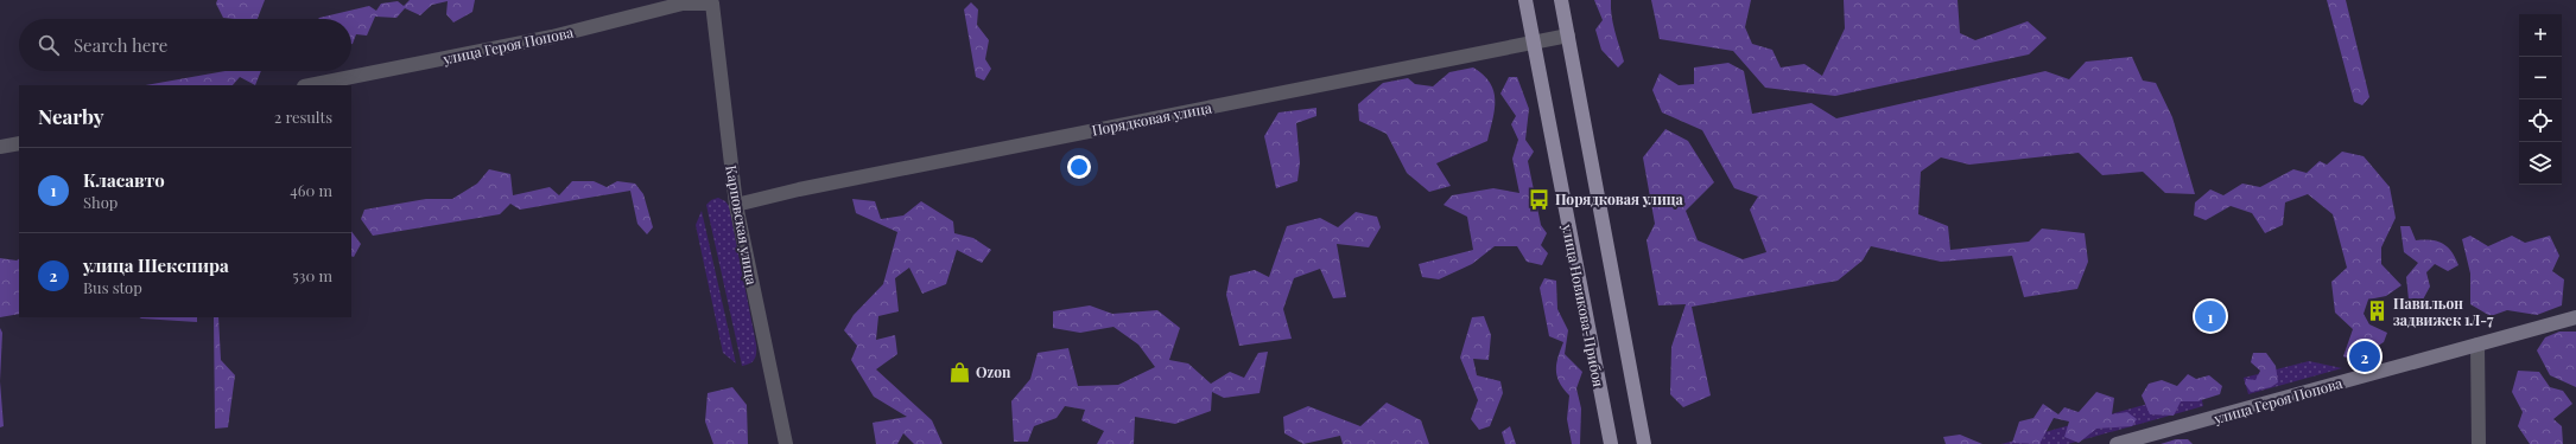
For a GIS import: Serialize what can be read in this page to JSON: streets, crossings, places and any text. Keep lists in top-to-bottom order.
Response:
{
  "streets": {
    "main road": ["улица Новикова-Прибоя"],
    "street": ["улица Героя Попова", "Порядковая улица", "Карповская улица"]
  },
  "crossings": [
    ["улица Героя Попова", "Карповская улица"],
    ["Порядковая улица", "Карповская улица"],
    ["Порядковая улица", "улица Новикова-Прибоя"]
  ],
  "places": {
    "bus stop": ["Порядковая улица"],
    "building": ["Павильон задвижек 1Л-7"],
    "shop": ["Ozon"]
  },
  "page": {
    "map_buttons": ["+", "−"],
    "search": "Search here",
    "heading": ["Nearby", "2 results"],
    "list": [
      {
        "mark": "1",
        "name": "Класавто",
        "note": "Shop",
        "value": "460 m"
      },
      {
        "mark": "2",
        "name": "улица Шекспира",
        "note": "Bus stop",
        "value": "530 m"
      }
    ],
    "pins": ["1", "2"]
  }
}
